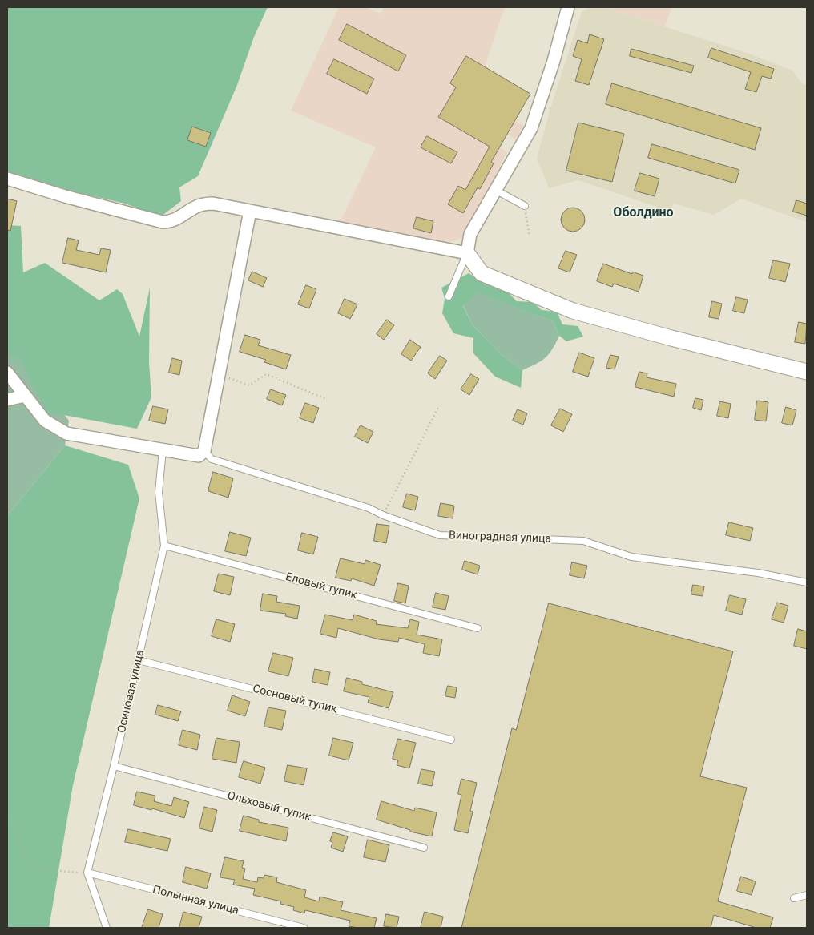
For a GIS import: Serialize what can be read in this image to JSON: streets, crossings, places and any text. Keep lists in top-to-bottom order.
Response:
{
  "streets": {
    "lane": [
      "Виноградная улица",
      "Еловый тупик",
      "Осиновая улица",
      "Сосновый тупик",
      "Ольховый тупик",
      "Полынная улица"
    ]
  },
  "crossings": [
    ["Еловый тупик", "Осиновая улица"],
    ["Осиновая улица", "Сосновый тупик"],
    ["Осиновая улица", "Ольховый тупик"],
    ["Осиновая улица", "Полынная улица"]
  ],
  "districts": ["Оболдино"]
}
